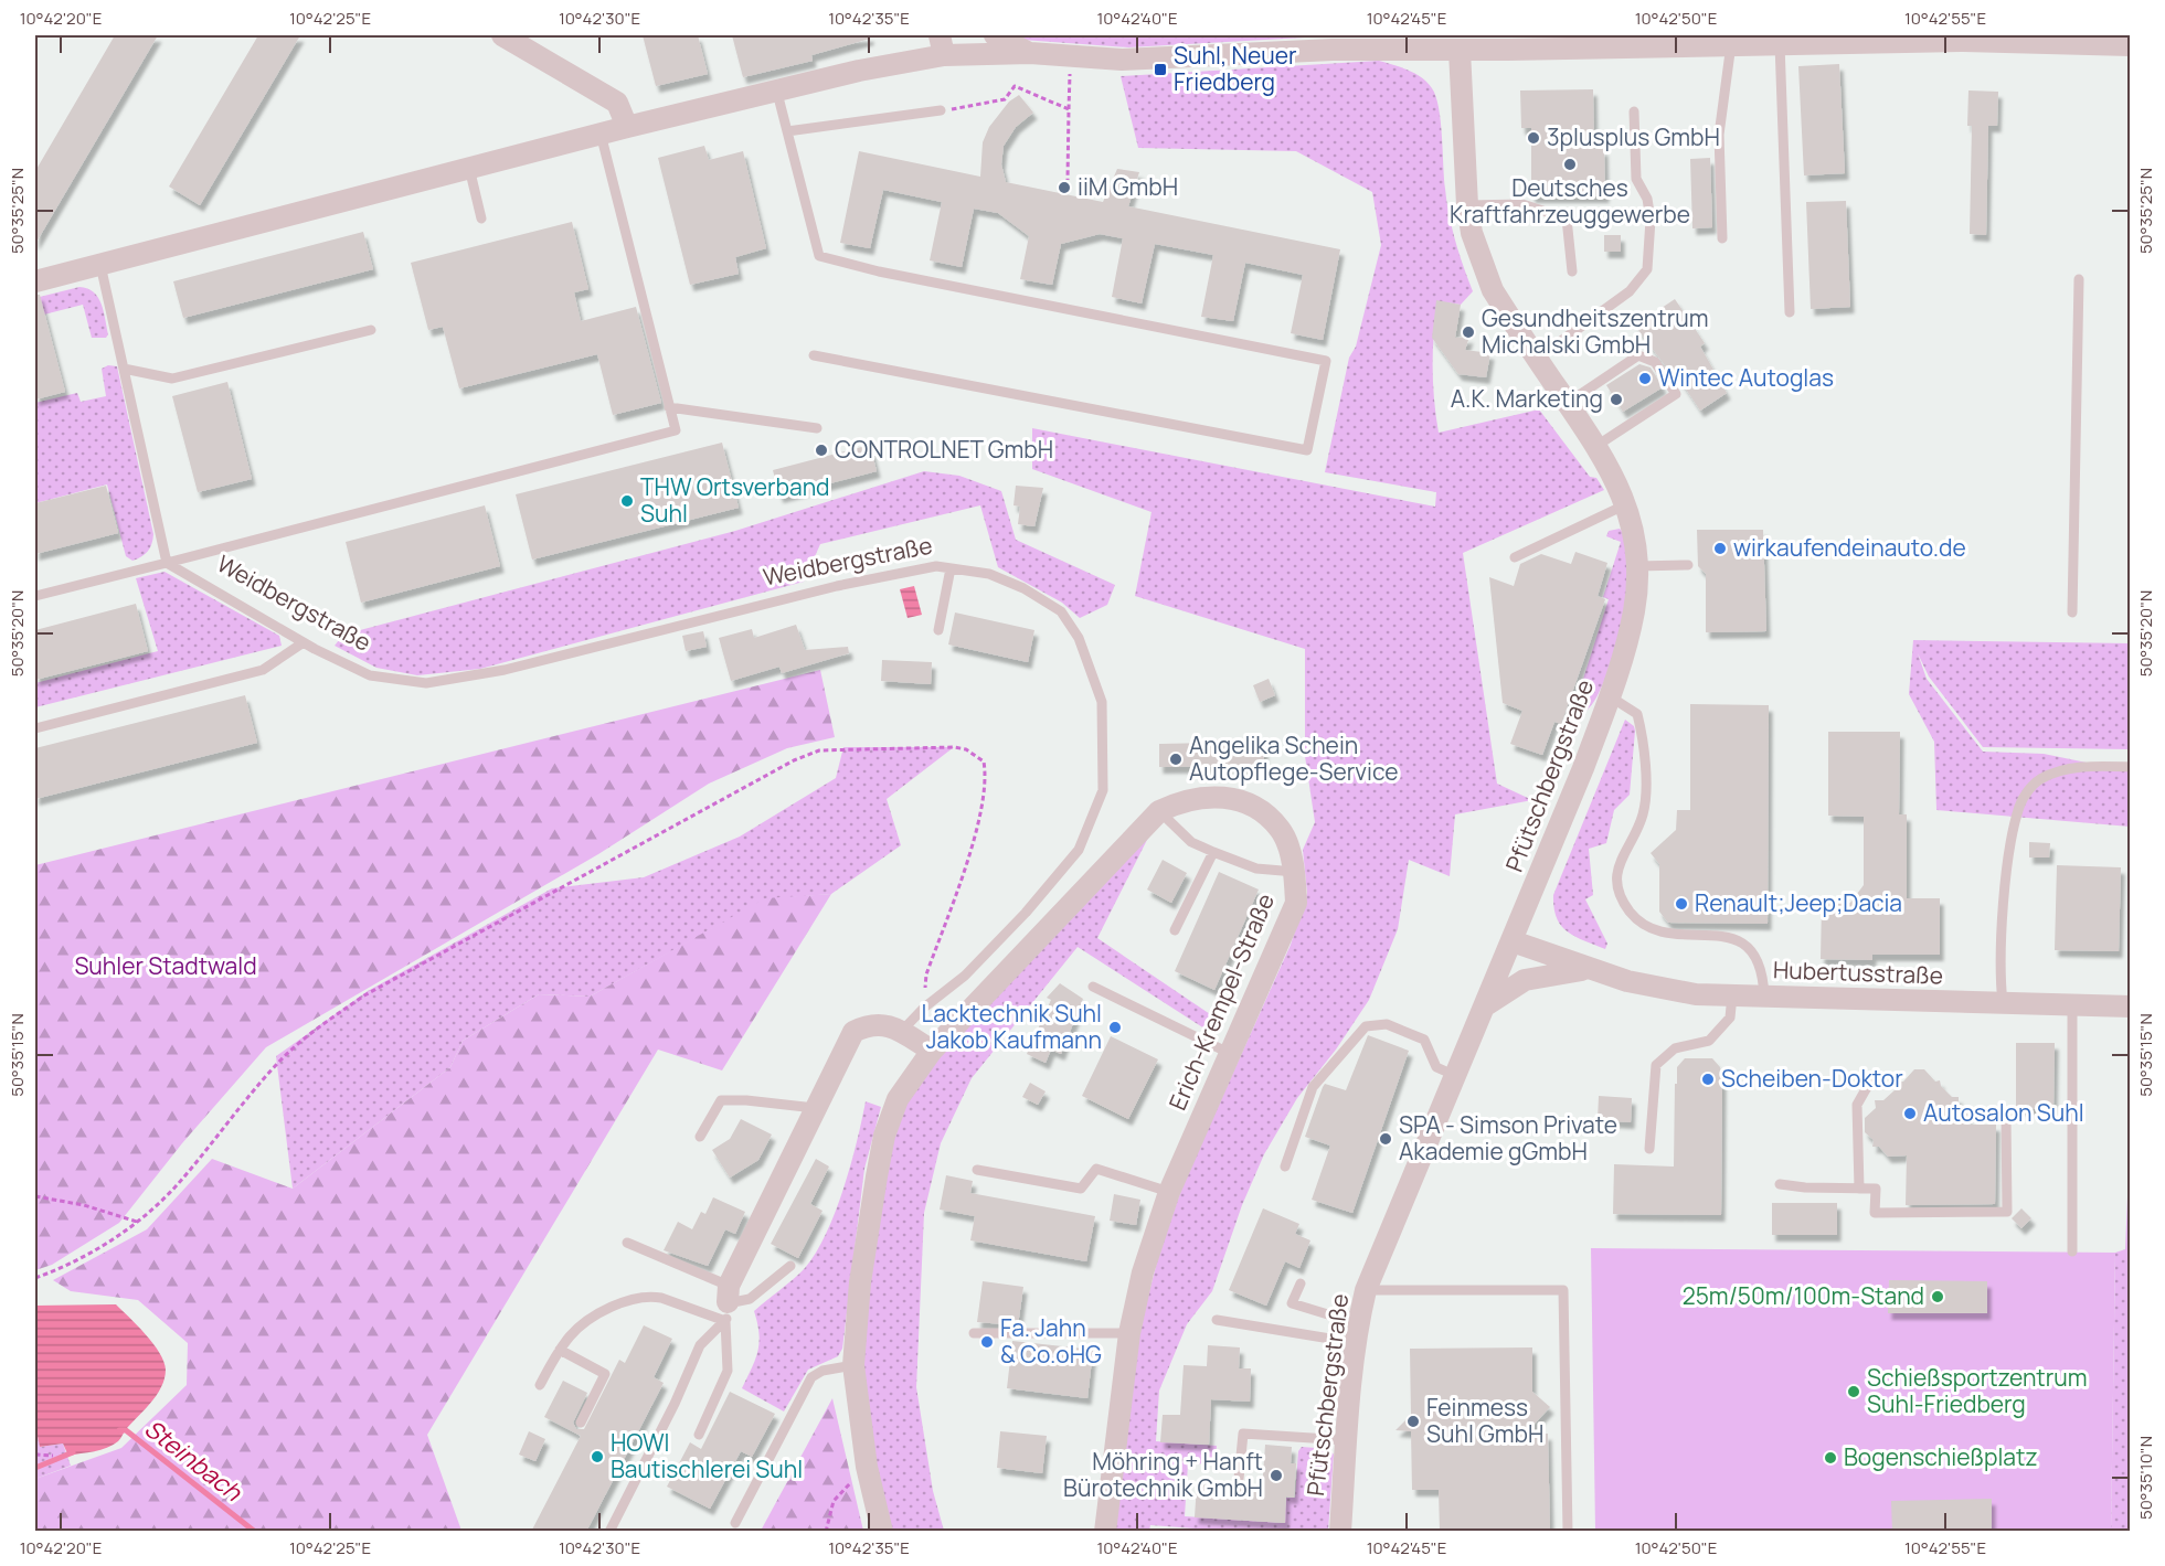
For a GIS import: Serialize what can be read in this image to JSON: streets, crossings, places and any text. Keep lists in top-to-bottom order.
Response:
{
  "streets": {
    "street": ["Pfütschbergstraße", "Hubertusstraße", "Erich-Krempel-Straße"],
    "lane": ["Weidbergstraße"]
  },
  "crossings": [
    ["Pfütschbergstraße", "Hubertusstraße"]
  ],
  "water": ["Steinbach"],
  "parks": ["Suhler Stadtwald"],
  "places": {
    "transit": ["Suhl, Neuer Friedberg"],
    "other": [
      "3plusplus GmbH",
      "Deutsches Kraftfahrzeuggewerbe",
      "iiM GmbH",
      "Gesundheitszentrum Michalski GmbH",
      "Wintec Autoglas",
      "A.K. Marketing",
      "CONTROLNET GmbH",
      "THW Ortsverband Suhl",
      "wirkaufendeinauto.de",
      "Angelika Schein Autopflege-Service",
      "Renault;Jeep;Dacia",
      "Lacktechnik Suhl Jakob Kaufmann",
      "Scheiben-Doktor",
      "Autosalon Suhl",
      "SPA - Simson Private Akademie gGmbH",
      "25m/50m/100m-Stand",
      "Fa. Jahn & Co.oHG",
      "Schießsportzentrum Suhl-Friedberg",
      "Feinmess Suhl GmbH",
      "HOWI Bautischlerei Suhl",
      "Bogenschießplatz",
      "Möhring + Hanft Bürotechnik GmbH"
    ]
  },
  "coordinates": [
    "10°42'20\"E",
    "10°42'25\"E",
    "10°42'30\"E",
    "10°42'35\"E",
    "10°42'40\"E",
    "10°42'45\"E",
    "10°42'50\"E",
    "10°42'55\"E",
    "50°35'25\"N",
    "50°35'20\"N",
    "50°35'15\"N",
    "50°35'10\"N"
  ]
}
